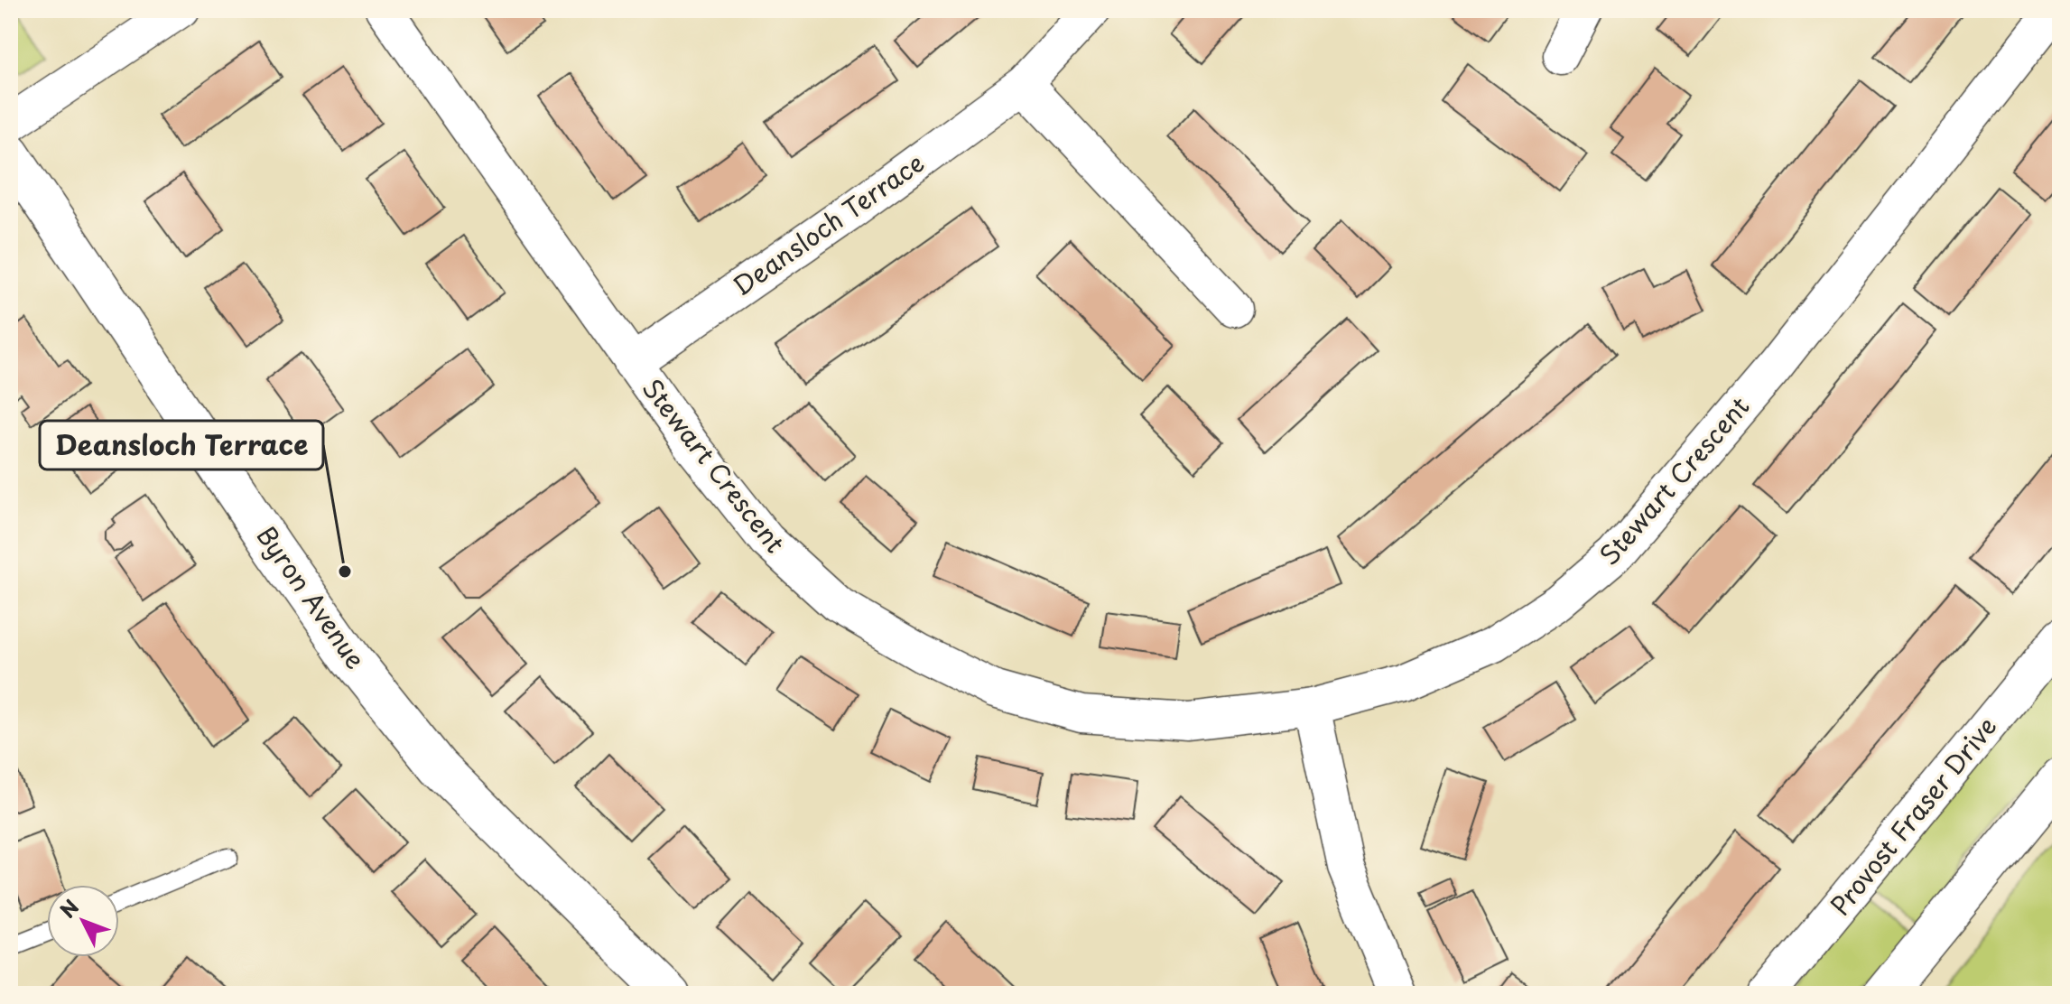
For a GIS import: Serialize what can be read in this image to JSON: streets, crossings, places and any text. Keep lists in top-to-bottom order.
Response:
{
  "streets": {
    "street": [
      "Deansloch Terrace",
      "Stewart Crescent",
      "Byron Avenue",
      "Provost Fraser Drive"
    ]
  },
  "crossings": [
    ["Deansloch Terrace", "Stewart Crescent"]
  ],
  "places": ["Deansloch Terrace"],
  "north": "top left"
}
